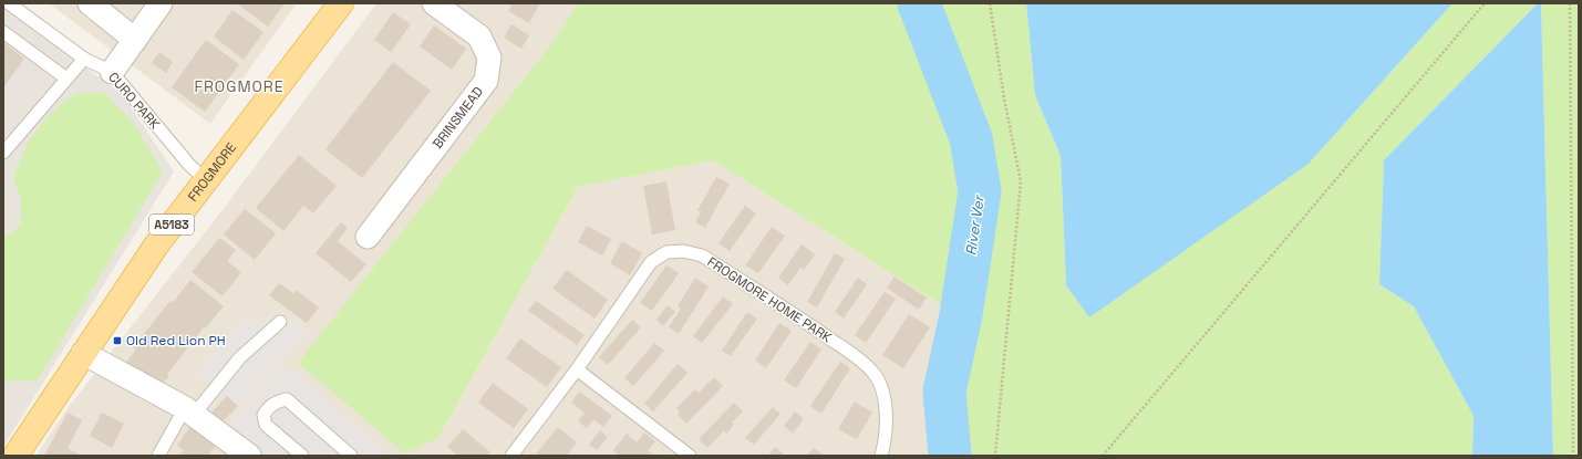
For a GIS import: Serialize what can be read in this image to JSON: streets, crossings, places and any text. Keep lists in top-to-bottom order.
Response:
{
  "streets": {
    "main road": ["FROGMORE", "A5183"],
    "street": ["BRINSMEAD"],
    "lane": ["CURO PARK", "FROGMORE HOME PARK"]
  },
  "crossings": [
    ["CURO PARK", "FROGMORE"]
  ],
  "districts": ["FROGMORE"],
  "water": ["River Ver"],
  "places": {
    "transit": ["Old Red Lion PH"]
  }
}
